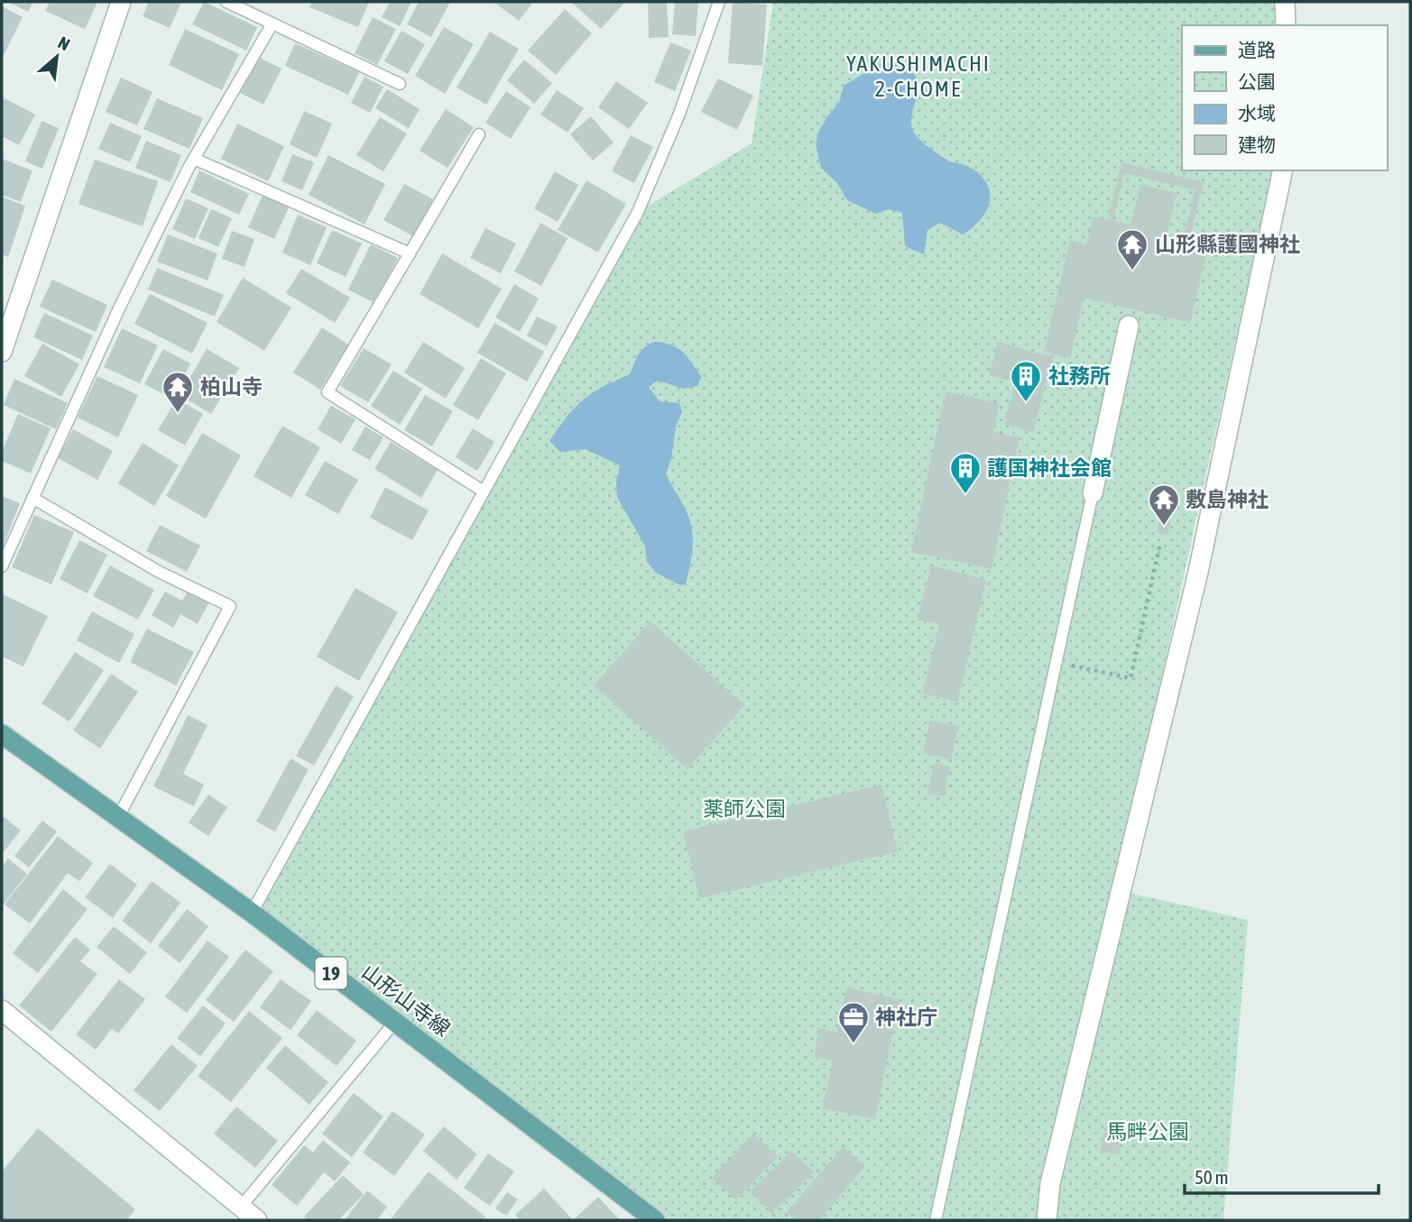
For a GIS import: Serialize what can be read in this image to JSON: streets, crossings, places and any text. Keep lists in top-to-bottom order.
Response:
{
  "streets": {
    "main road": ["19", "山形山寺線"]
  },
  "districts": ["YAKUSHIMACHI 2-CHOME"],
  "parks": ["薬師公園", "馬畔公園"],
  "places": {
    "temple": ["山形縣護國神社", "柏山寺", "敷島神社"],
    "building": ["社務所", "護国神社会館"],
    "office": ["神社庁"]
  },
  "legend": [
    "道路",
    "公園",
    "水域",
    "建物"
  ],
  "scale_bar": "50 m",
  "north": "top right"
}
